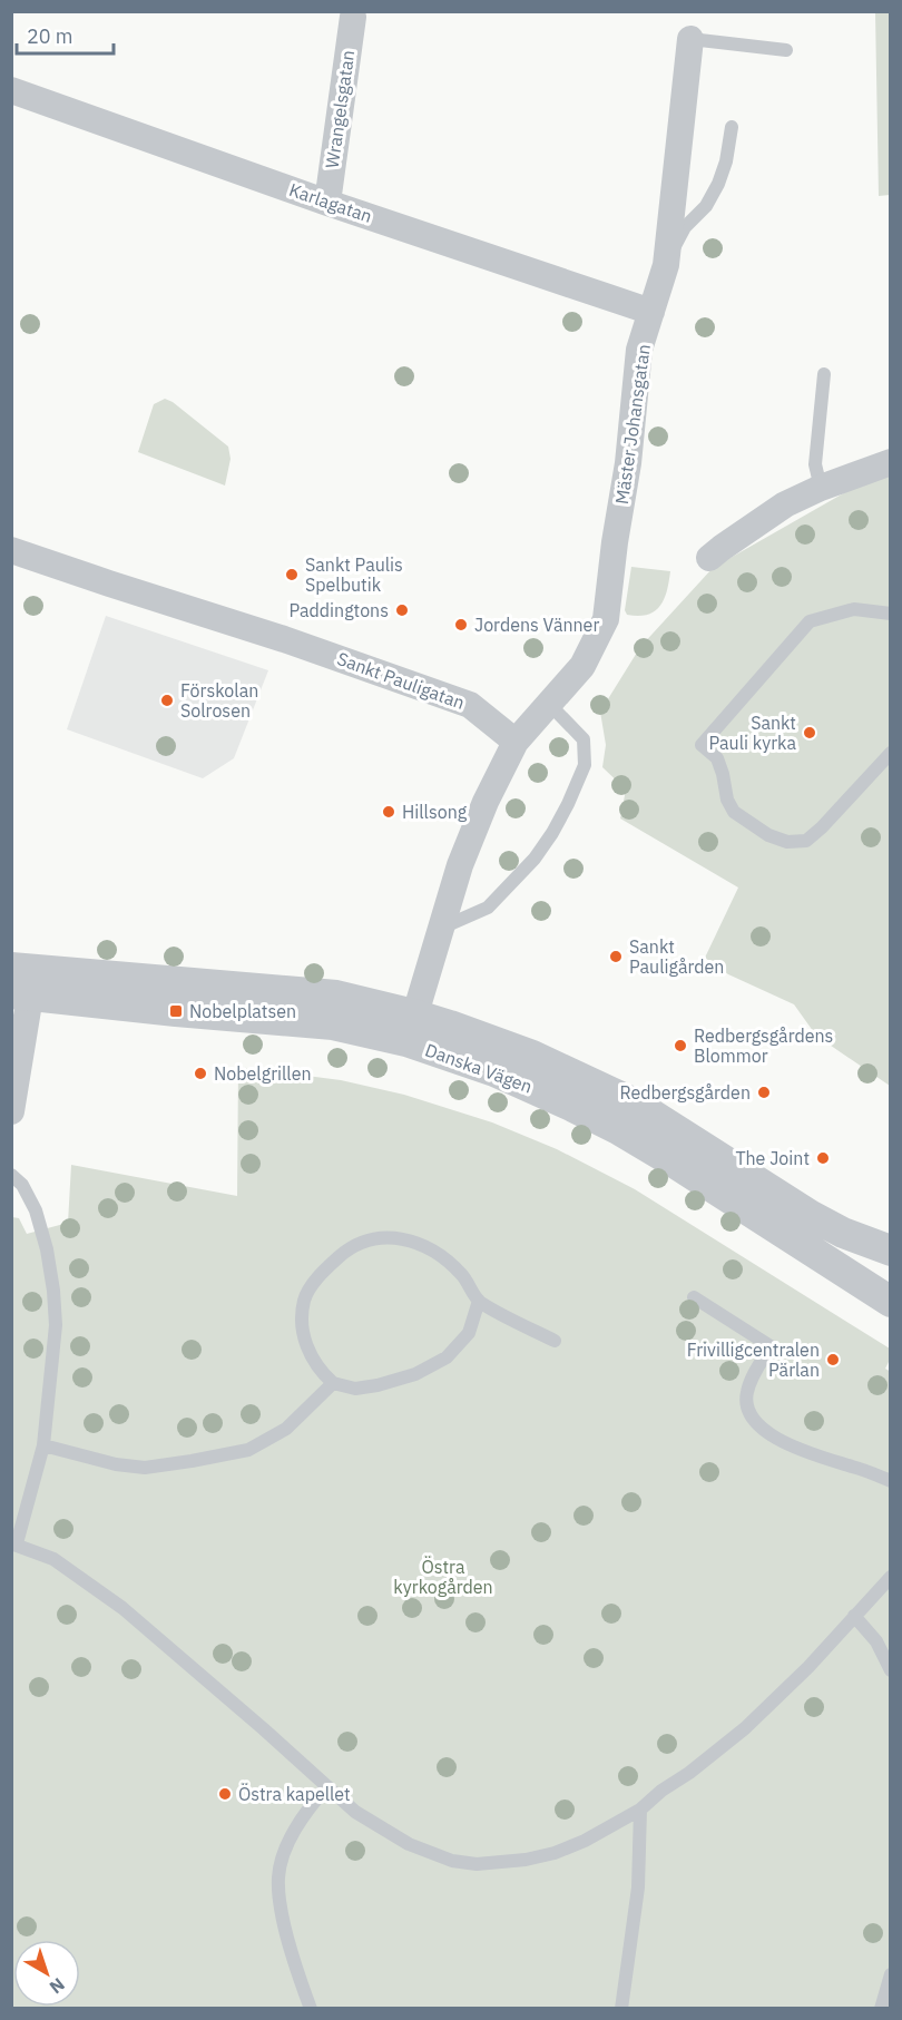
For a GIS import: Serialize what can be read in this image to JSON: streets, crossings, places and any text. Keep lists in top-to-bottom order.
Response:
{
  "streets": {
    "street": [
      "Wrangelsgatan",
      "Karlagatan",
      "Mäster Johansgatan",
      "Sankt Pauligatan",
      "Danska Vägen"
    ]
  },
  "crossings": [
    ["Wrangelsgatan", "Karlagatan"],
    ["Karlagatan", "Mäster Johansgatan"],
    ["Mäster Johansgatan", "Sankt Pauligatan"]
  ],
  "parks": ["Östra kyrkogården"],
  "places": {
    "other": [
      "Sankt Paulis Spelbutik",
      "Paddingtons",
      "Jordens Vänner",
      "Förskolan Solrosen",
      "Sankt Pauli kyrka",
      "Hillsong",
      "Sankt Pauligården",
      "Redbergsgårdens Blommor",
      "Nobelgrillen",
      "Redbergsgården",
      "The Joint",
      "Frivilligcentralen Pärlan",
      "Östra kapellet"
    ],
    "transit": ["Nobelplatsen"]
  },
  "scale_bar": "20 m",
  "north": "bottom right"
}
